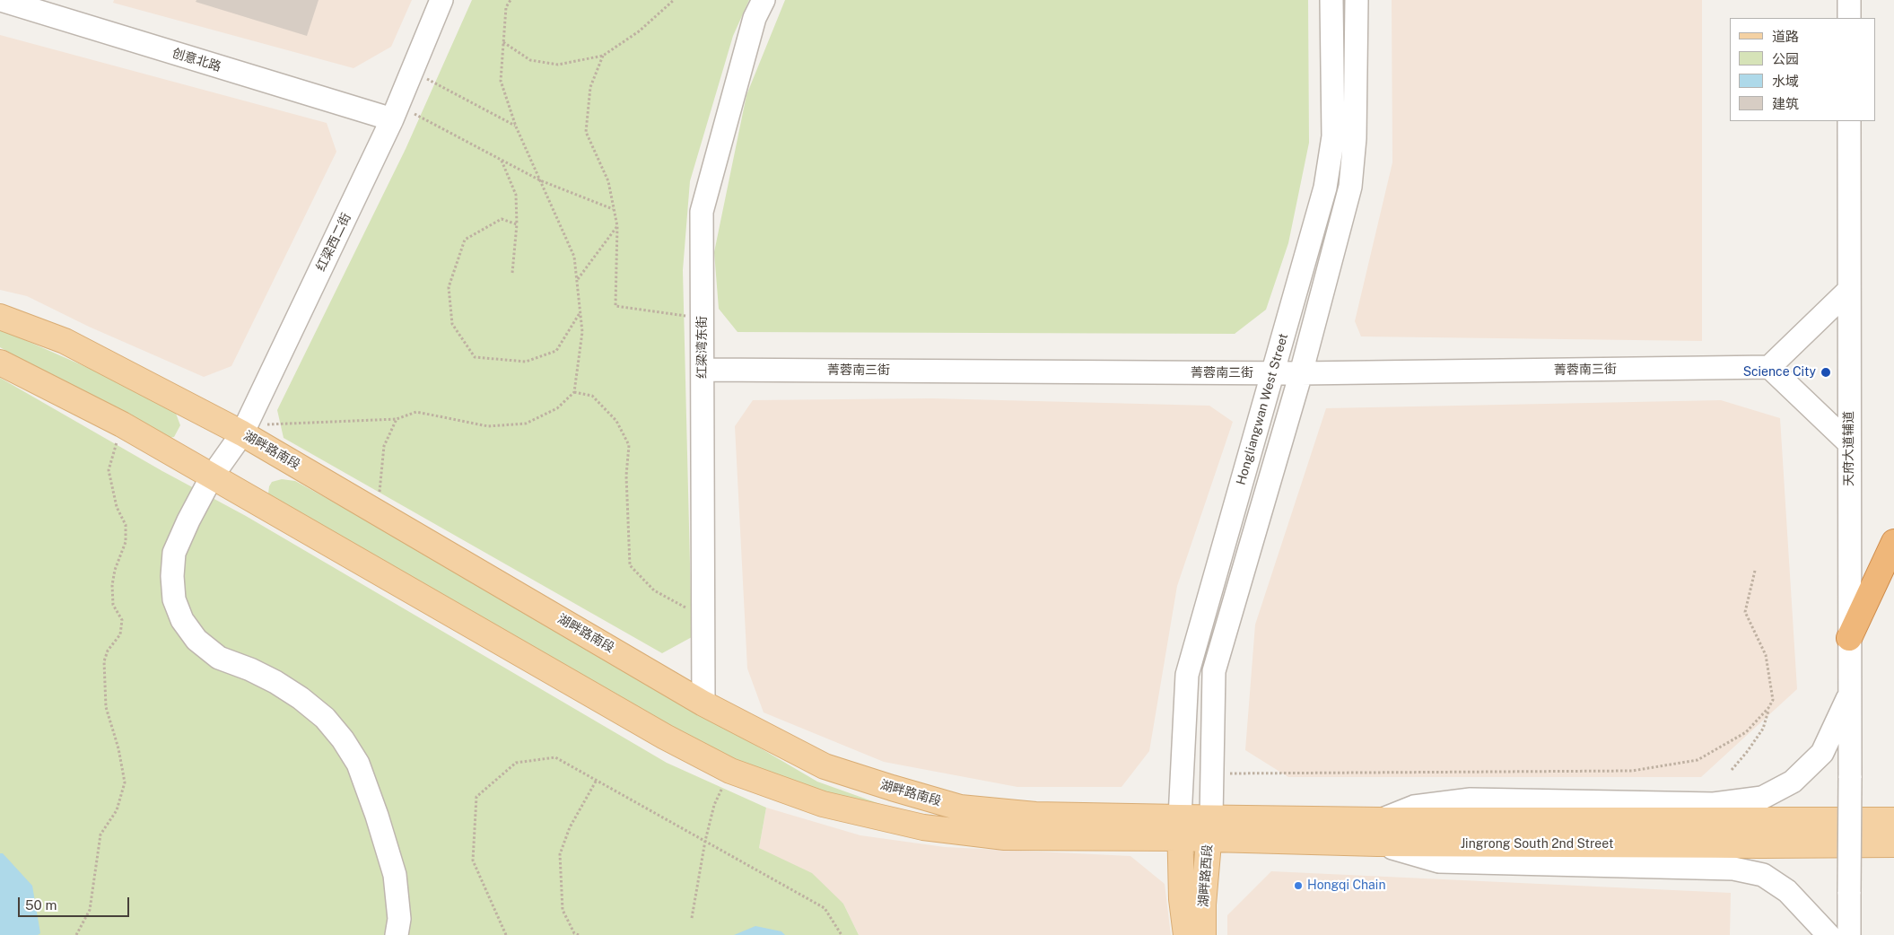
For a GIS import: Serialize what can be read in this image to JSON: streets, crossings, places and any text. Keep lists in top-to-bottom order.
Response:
{
  "streets": {
    "main road": ["湖畔路南段", "Jingrong South 2nd Street", "湖畔路西段"],
    "street": [
      "创意北路",
      "红梁西二街",
      "红梁湾东街",
      "菁蓉南三街",
      "Hongliangwan West Street",
      "天府大道辅道"
    ]
  },
  "crossings": [
    ["创意北路", "红梁西二街"],
    ["红梁西二街", "湖畔路南段"],
    ["红梁湾东街", "菁蓉南三街"],
    ["红梁湾东街", "湖畔路南段"],
    ["菁蓉南三街", "Hongliangwan West Street"],
    ["Hongliangwan West Street", "湖畔路南段"],
    ["Hongliangwan West Street", "湖畔路西段"],
    ["湖畔路南段", "Jingrong South 2nd Street"],
    ["湖畔路南段", "湖畔路西段"],
    ["Jingrong South 2nd Street", "湖畔路西段"]
  ],
  "places": ["Science City", "Hongqi Chain"],
  "legend": [
    "道路",
    "公园",
    "水域",
    "建筑"
  ],
  "scale_bar": "50 m"
}
